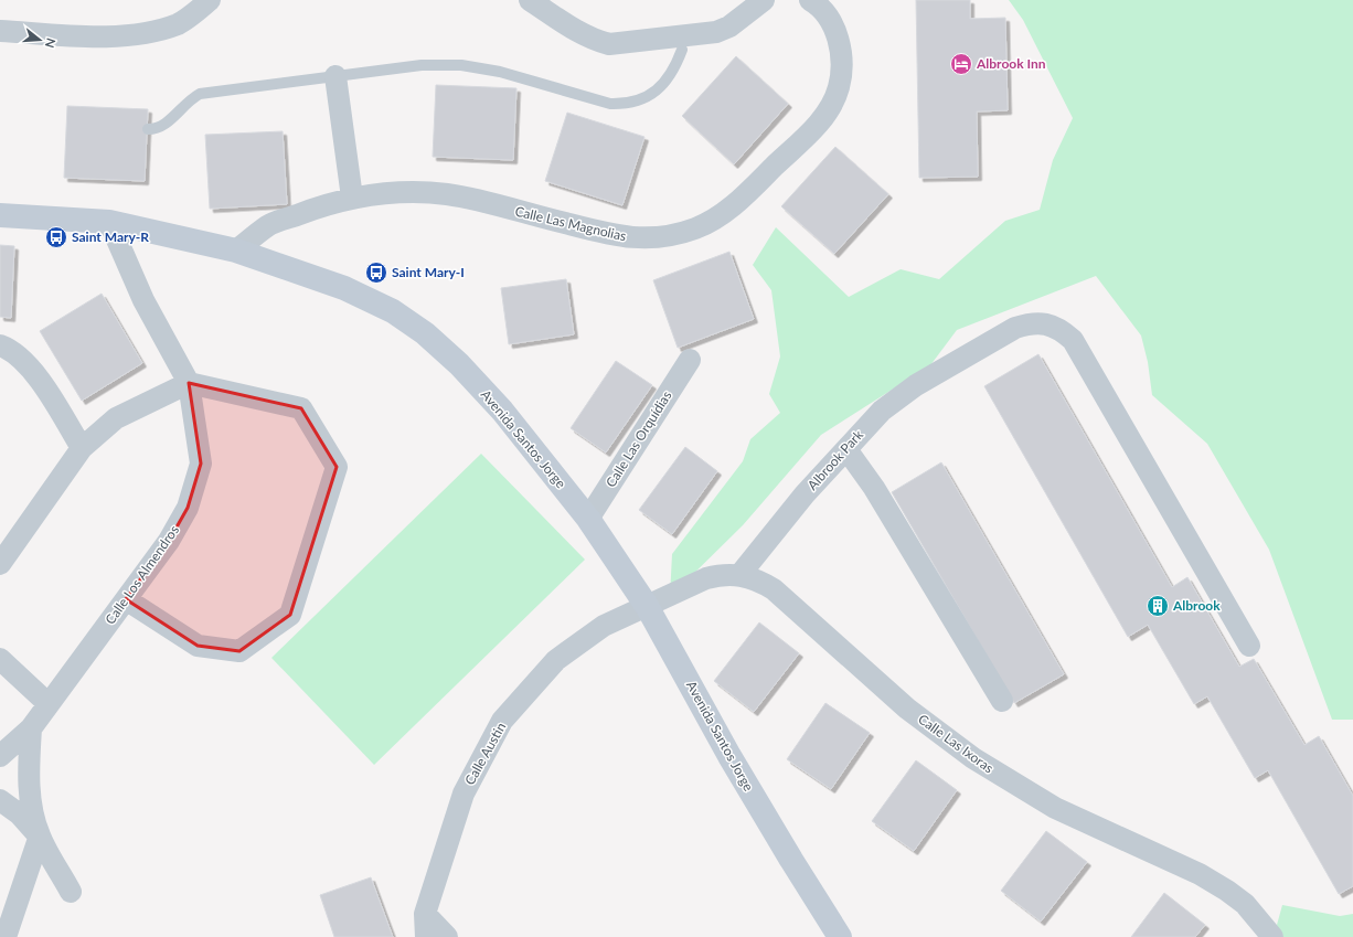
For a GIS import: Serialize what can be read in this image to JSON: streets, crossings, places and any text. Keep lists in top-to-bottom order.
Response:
{
  "streets": {
    "main road": ["Avenida Santos Jorge"],
    "street": [
      "Calle Las Magnolias",
      "Calle Las Orquídias",
      "Albrook Park",
      "Calle Los Almendros",
      "Calle Las Ixoras",
      "Calle Austin"
    ]
  },
  "crossings": [
    ["Calle Las Magnolias", "Avenida Santos Jorge"],
    ["Avenida Santos Jorge", "Calle Las Orquídias"],
    ["Avenida Santos Jorge", "Calle Los Almendros"],
    ["Avenida Santos Jorge", "Calle Las Ixoras"],
    ["Avenida Santos Jorge", "Calle Austin"],
    ["Albrook Park", "Calle Las Ixoras"],
    ["Calle Las Ixoras", "Calle Austin"]
  ],
  "places": {
    "hotel": ["Albrook Inn"],
    "bus stop": ["Saint Mary-R", "Saint Mary-I"],
    "building": ["Albrook"]
  },
  "north": "right"
}
